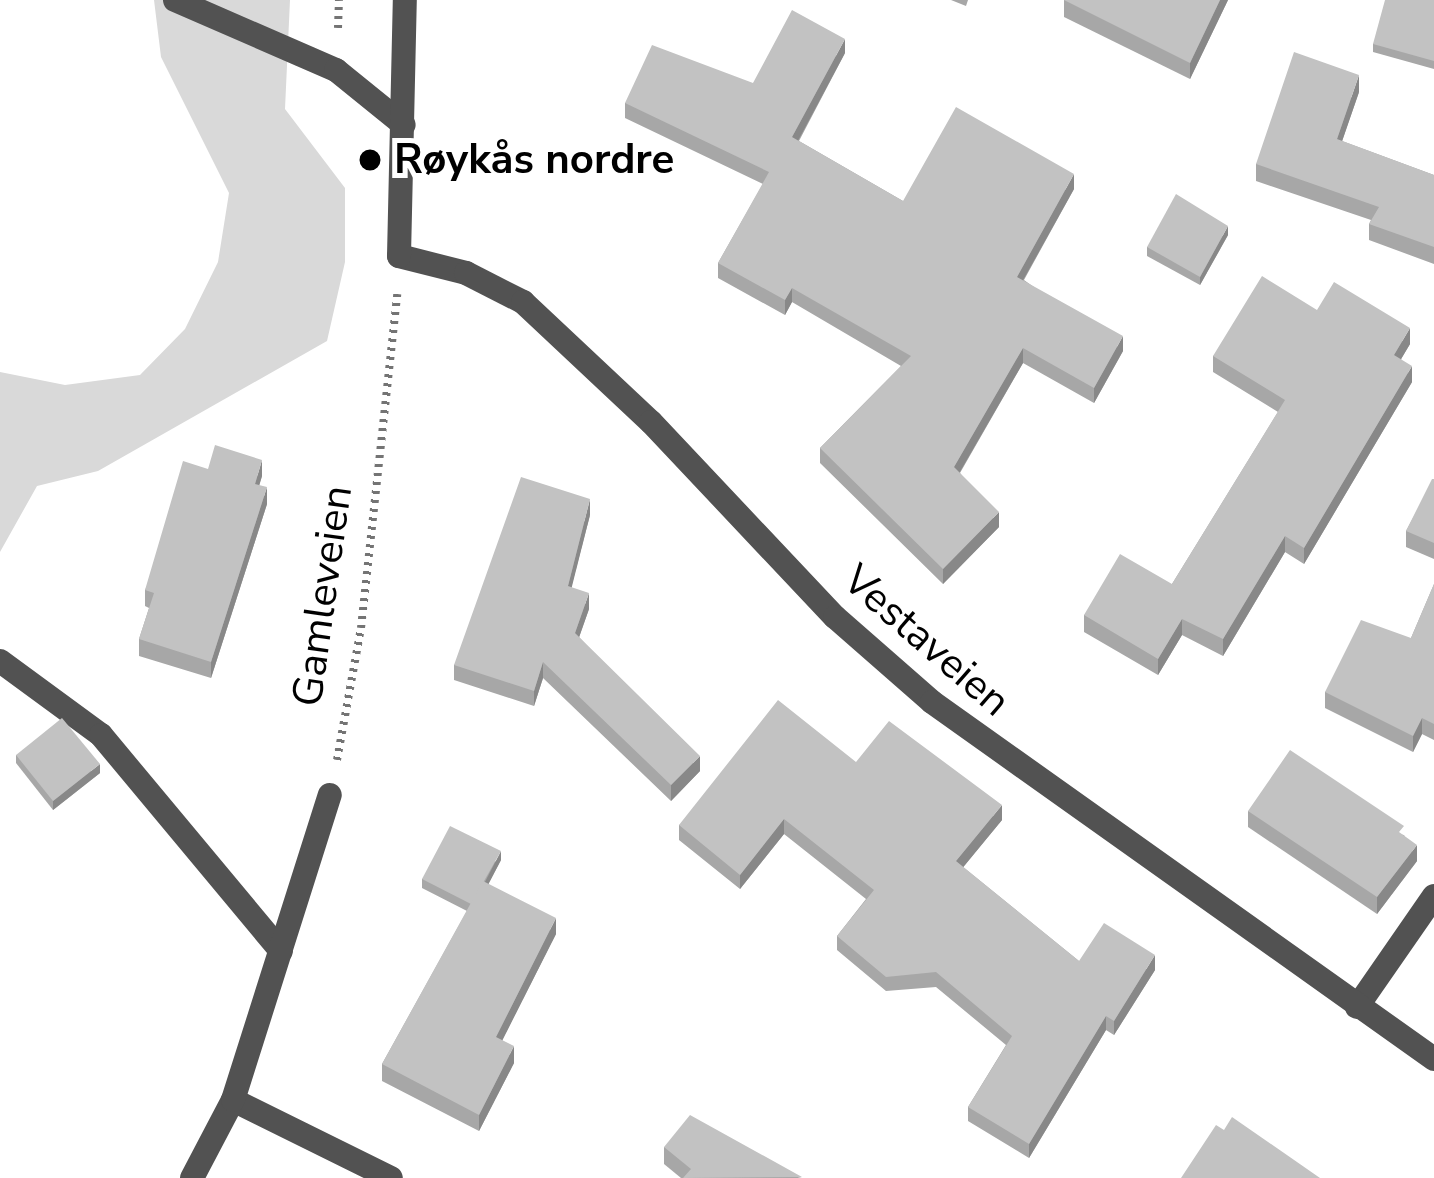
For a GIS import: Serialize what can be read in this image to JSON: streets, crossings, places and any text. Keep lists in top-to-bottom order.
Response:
{
  "streets": {
    "street": ["Vestaveien"],
    "path": ["Gamleveien"]
  },
  "crossings": [
    ["Gamleveien", "Vestaveien"]
  ],
  "places": ["Røykås nordre"]
}
